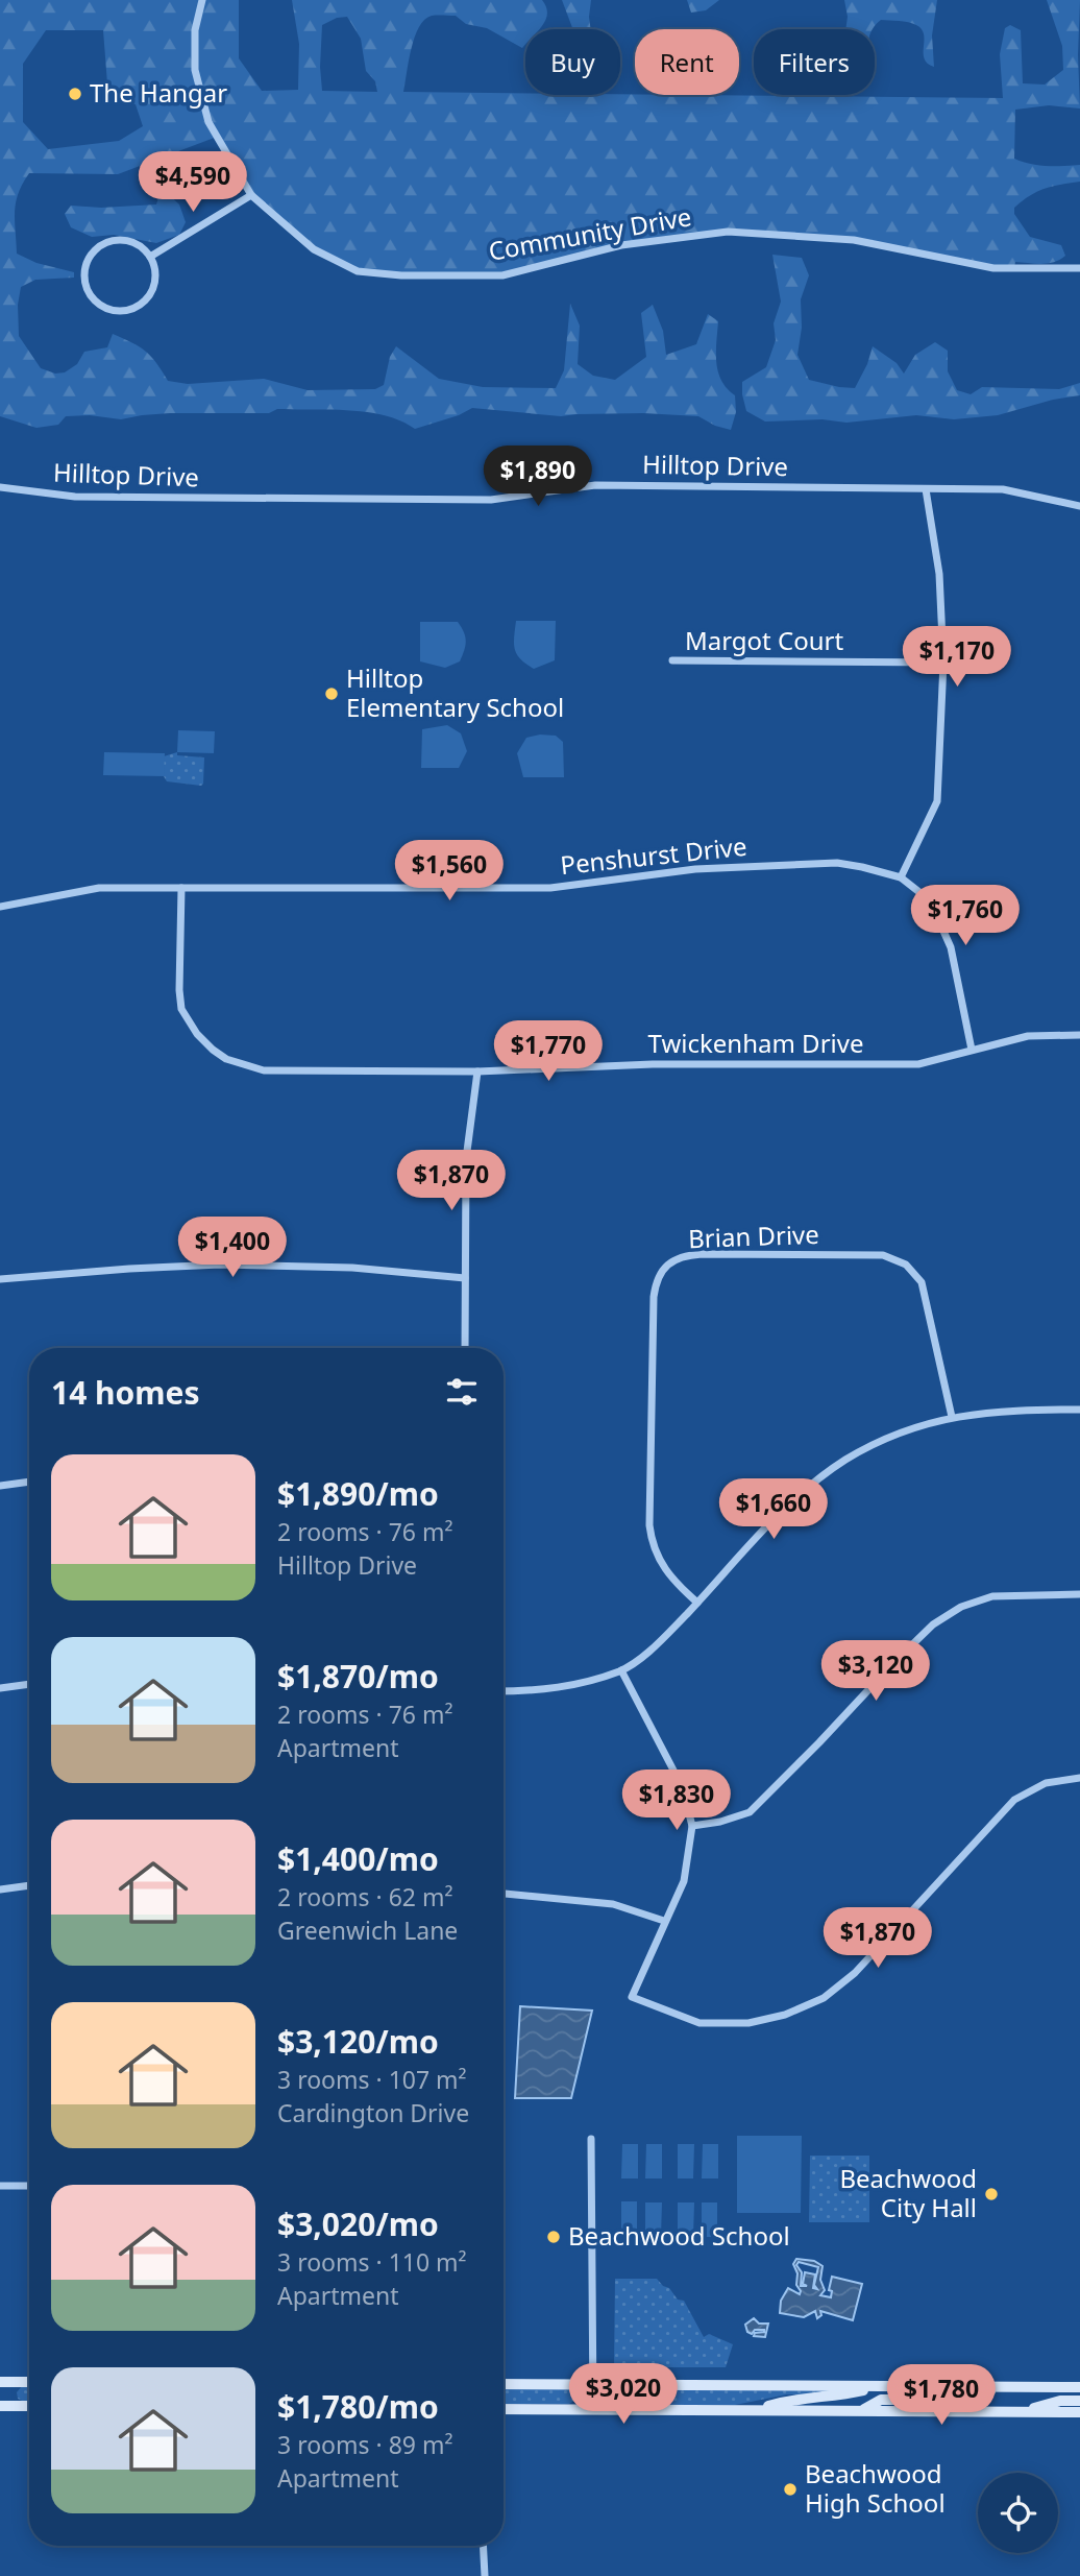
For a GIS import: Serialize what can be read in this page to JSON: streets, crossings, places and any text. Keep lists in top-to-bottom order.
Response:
{
  "streets": {
    "street": [
      "Community Drive",
      "Hilltop Drive",
      "Margot Court",
      "Penshurst Drive",
      "Twickenham Drive",
      "Brian Drive"
    ]
  },
  "crossings": [
    ["Penshurst Drive", "Twickenham Drive"]
  ],
  "places": [
    "The Hangar",
    "Hilltop Elementary School",
    "Beachwood City Hall",
    "Beachwood School",
    "Beachwood High School"
  ],
  "page": {
    "chip": ["Buy", "Rent", "Filters"],
    "price": [
      "$4,590",
      "$1,890",
      "$1,170",
      "$1,560",
      "$1,760",
      "$1,770",
      "$1,870",
      "$1,400",
      "$1,660",
      "$3,120",
      "$1,830",
      "$1,870",
      "$3,020",
      "$1,780"
    ],
    "heading": "14 homes",
    "list": [
      {
        "name": "$1,890/mo",
        "note": "2 rooms · 76 m² · Hilltop Drive"
      },
      {
        "name": "$1,870/mo",
        "note": "2 rooms · 76 m² · Apartment"
      },
      {
        "name": "$1,400/mo",
        "note": "2 rooms · 62 m² · Greenwich Lane"
      },
      {
        "name": "$3,120/mo",
        "note": "3 rooms · 107 m² · Cardington Drive"
      },
      {
        "name": "$3,020/mo",
        "note": "3 rooms · 110 m² · Apartment"
      },
      {
        "name": "$1,780/mo",
        "note": "3 rooms · 89 m² · Apartment"
      }
    ]
  }
}
